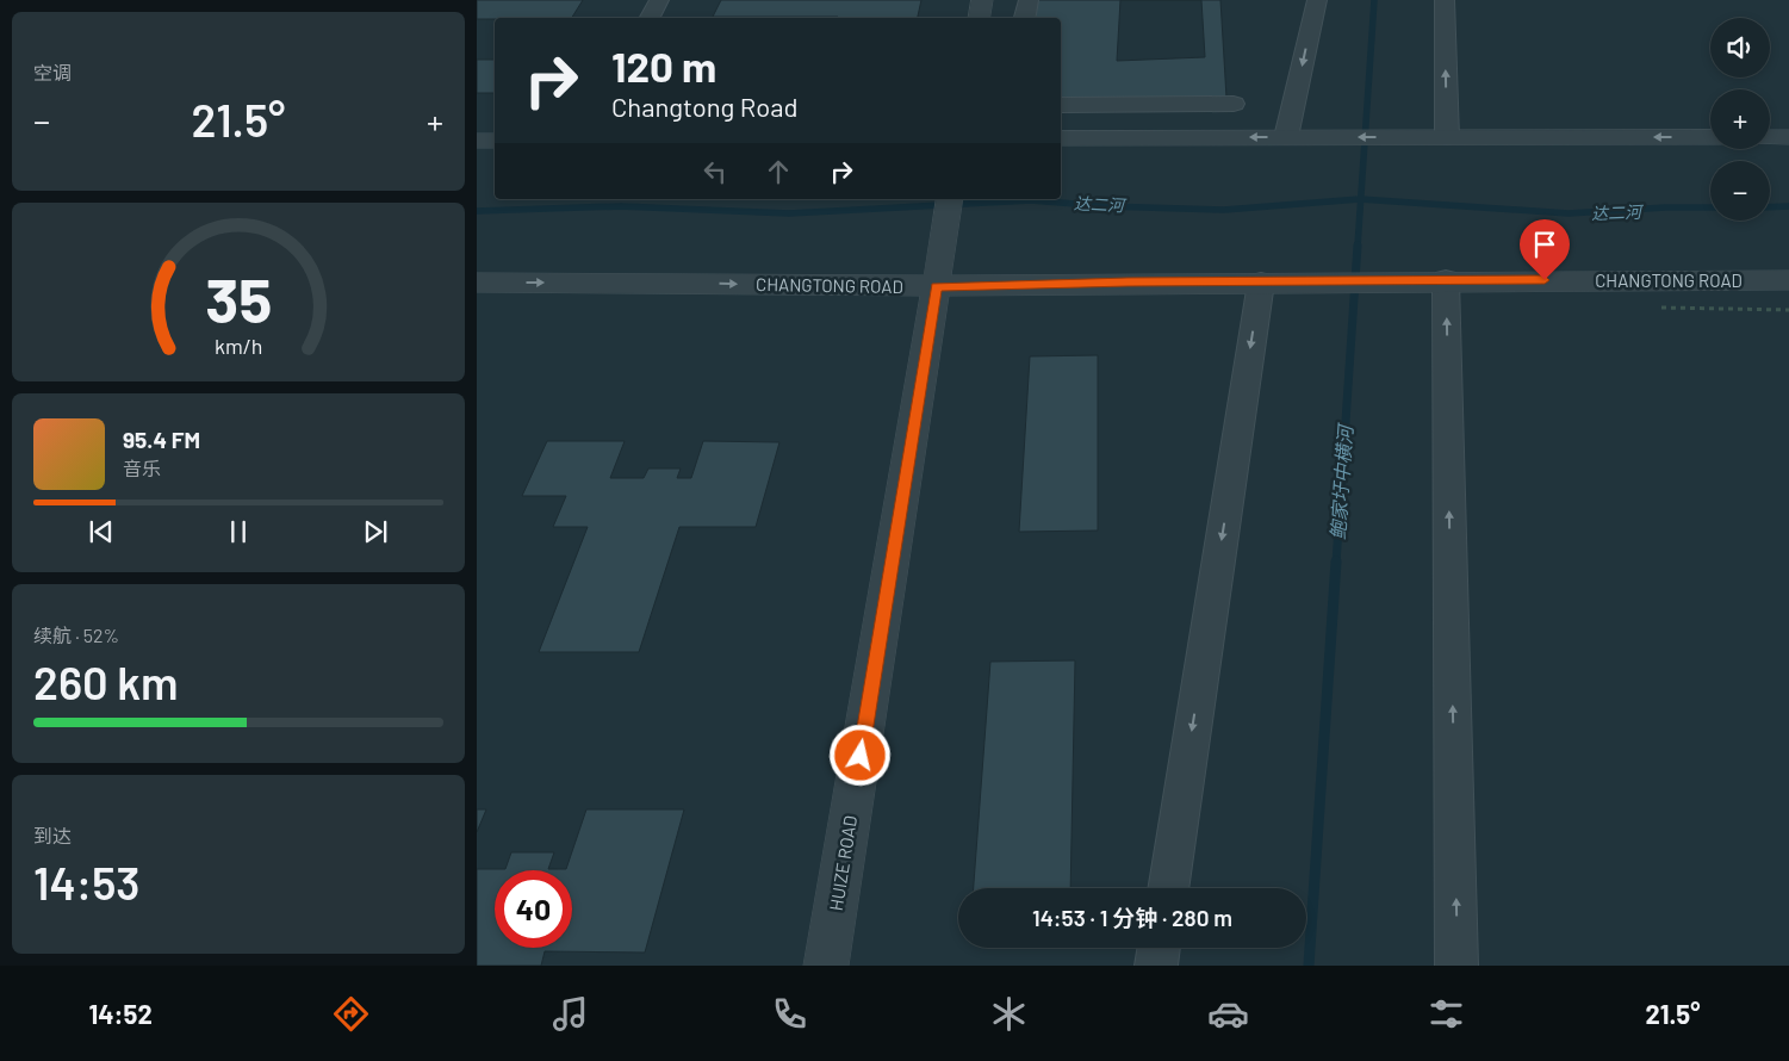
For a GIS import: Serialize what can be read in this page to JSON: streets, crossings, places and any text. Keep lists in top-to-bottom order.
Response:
{
  "streets": {
    "street": ["CHANGTONG ROAD", "HUIZE ROAD"]
  },
  "crossings": [
    ["CHANGTONG ROAD", "HUIZE ROAD"]
  ],
  "water": ["达二河", "鲍家圩中横河"],
  "page": {
    "tile": [
      "空调",
      ["续航 · 52%", "260 km"],
      ["到达", "14:53"]
    ],
    "map_buttons": ["+", "−"],
    "turn": ["120 m", "Changtong Road"],
    "heat": ["−", "21.5°", "+"],
    "song": ["95.4 FM", "音乐"],
    "limit": "40",
    "trip": "14:53 · 1 分钟 · 280 m",
    "tabs": ["14:52", "21.5°"],
    "gauge": ["35", "km/h"]
  }
}
